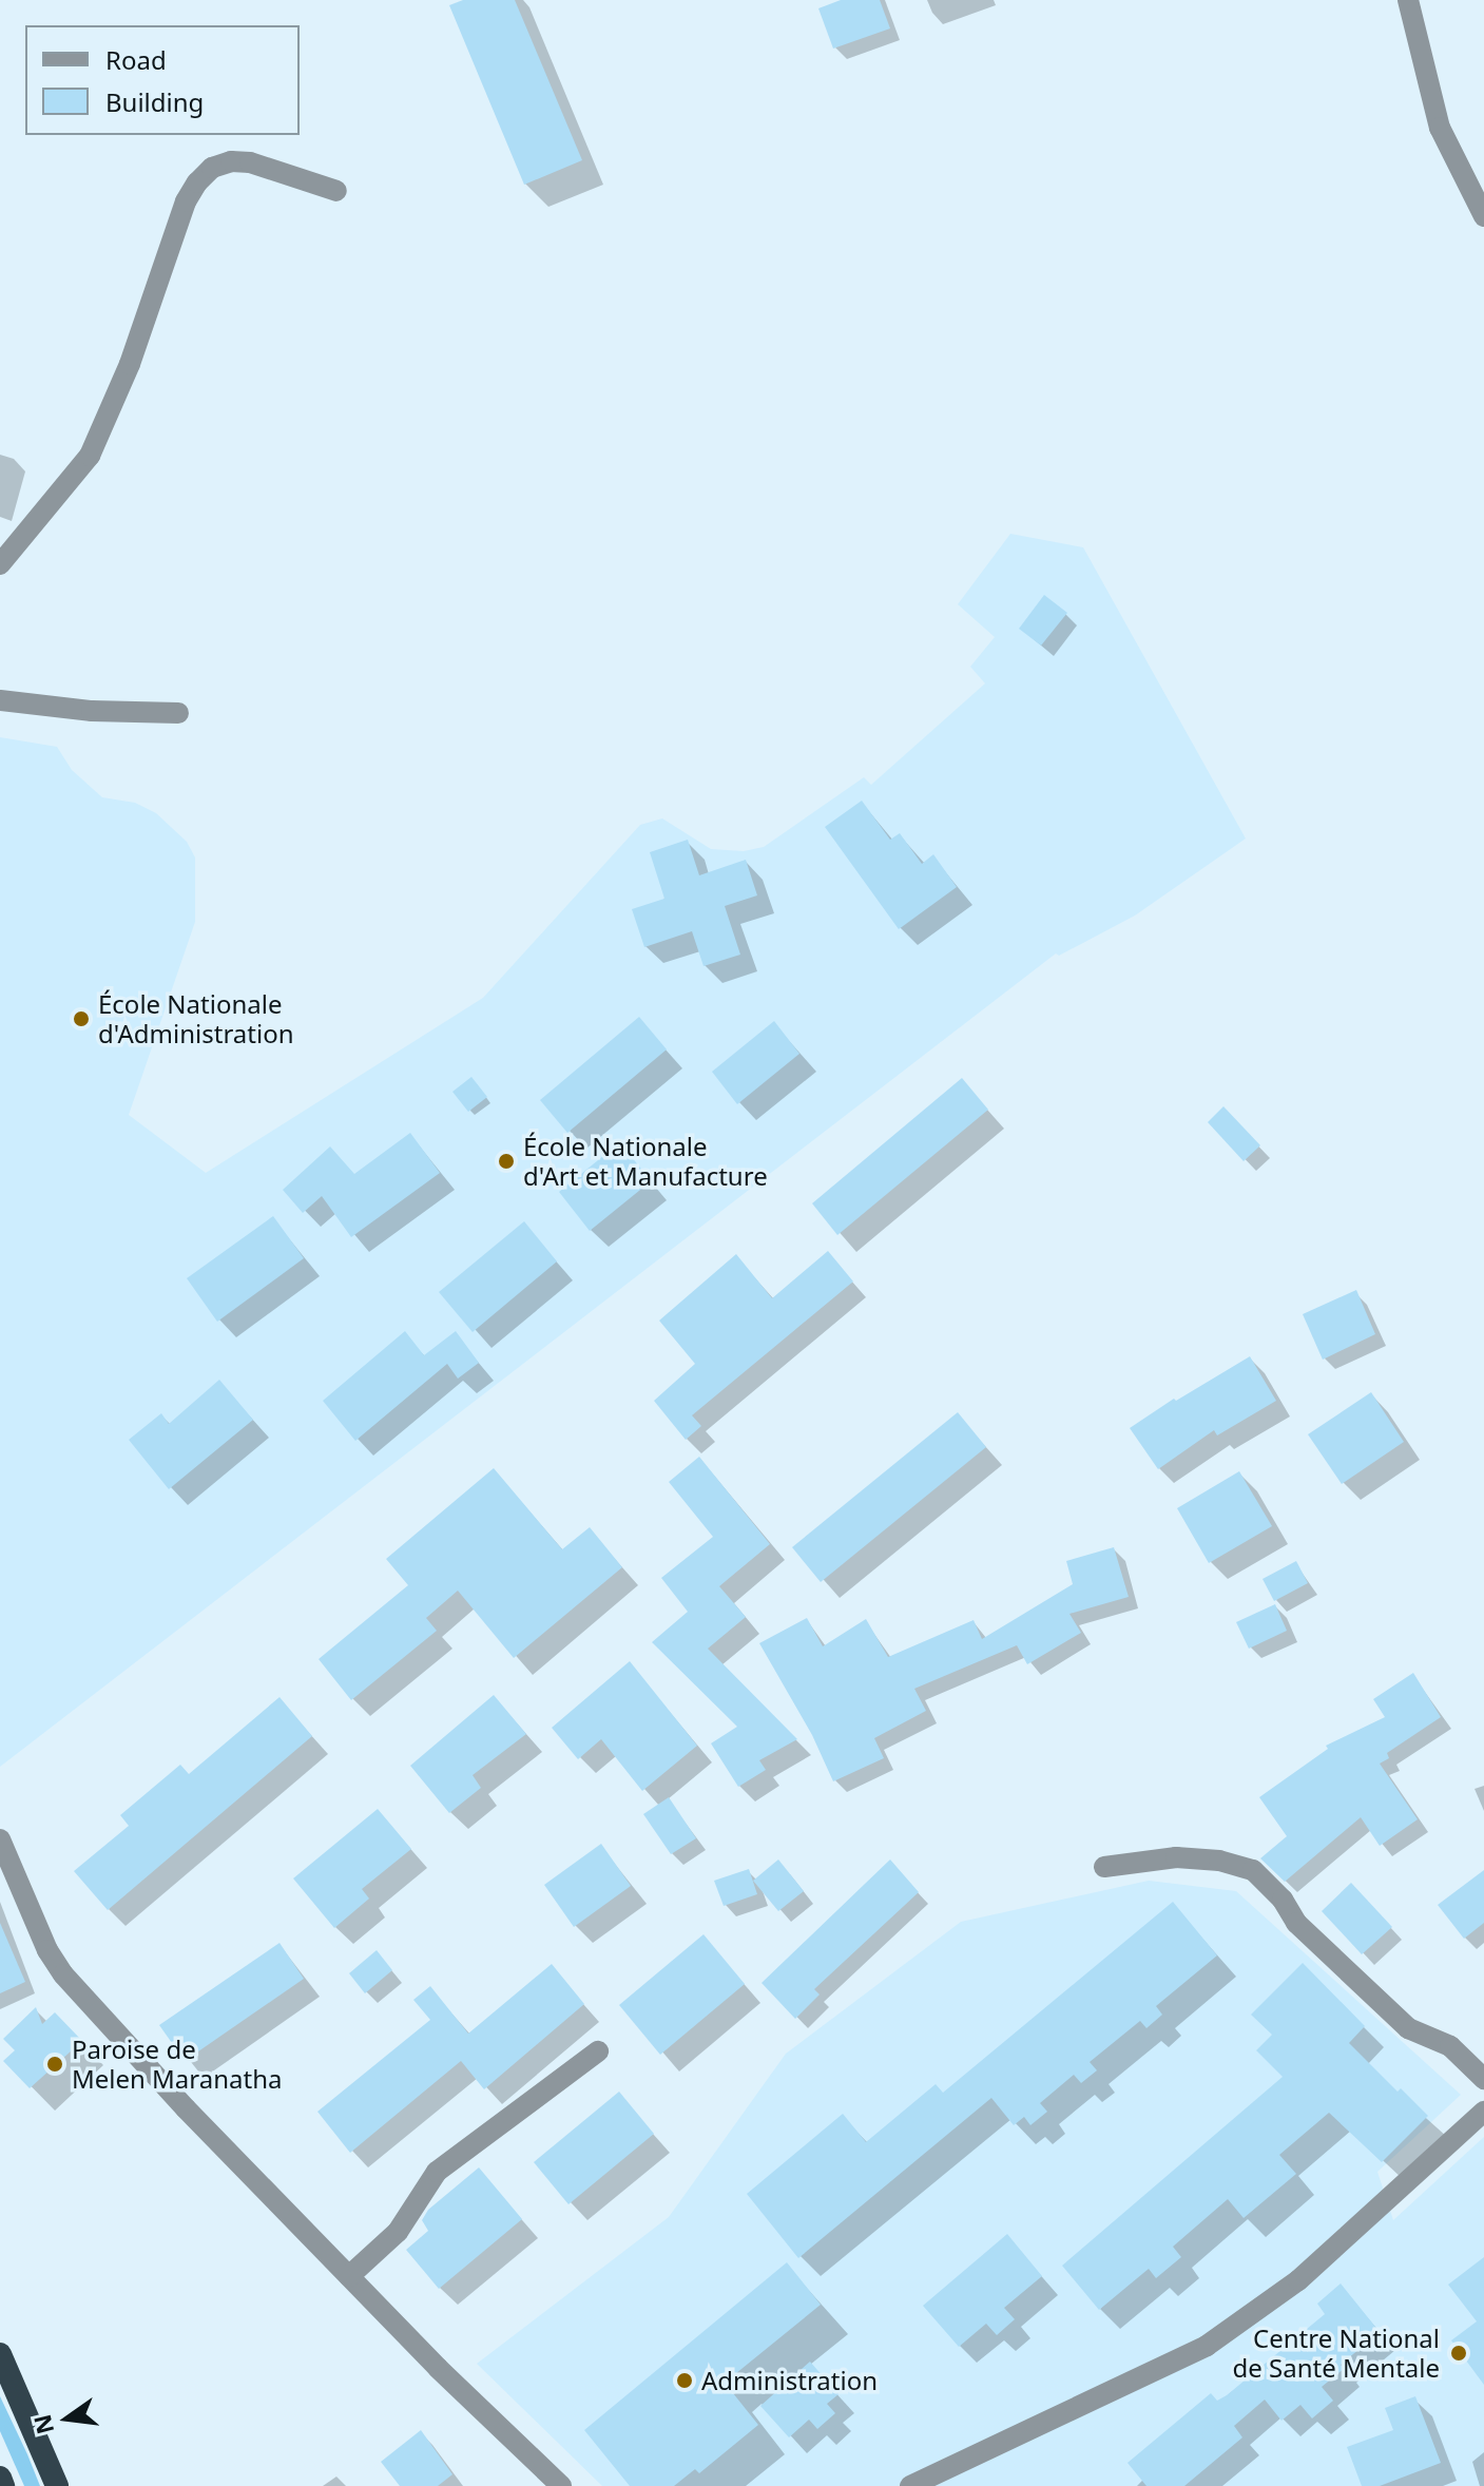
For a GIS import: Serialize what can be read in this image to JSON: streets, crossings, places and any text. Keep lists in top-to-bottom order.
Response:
{
  "places": [
    "École Nationale d'Administration",
    "École Nationale d'Art et Manufacture",
    "Paroise de Melen Maranatha",
    "Centre National de Santé Mentale",
    "Administration"
  ],
  "legend": ["Road", "Building"],
  "north": "left"
}
